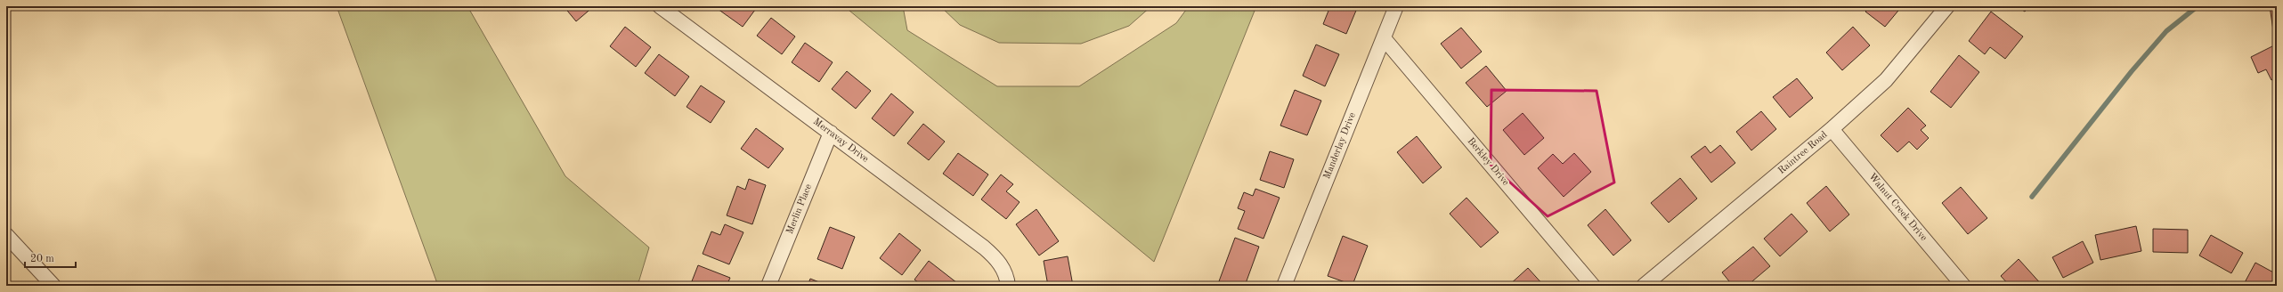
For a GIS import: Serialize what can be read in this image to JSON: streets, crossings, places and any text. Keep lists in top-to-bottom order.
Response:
{
  "streets": {
    "street": [
      "Merravay Drive",
      "Manderlay Drive",
      "Raintree Road",
      "Berkley Drive",
      "Walnut Creek Drive",
      "Merlin Place"
    ]
  },
  "crossings": [
    ["Merravay Drive", "Merlin Place"],
    ["Manderlay Drive", "Berkley Drive"],
    ["Raintree Road", "Walnut Creek Drive"]
  ],
  "scale_bar": "20 m"
}
